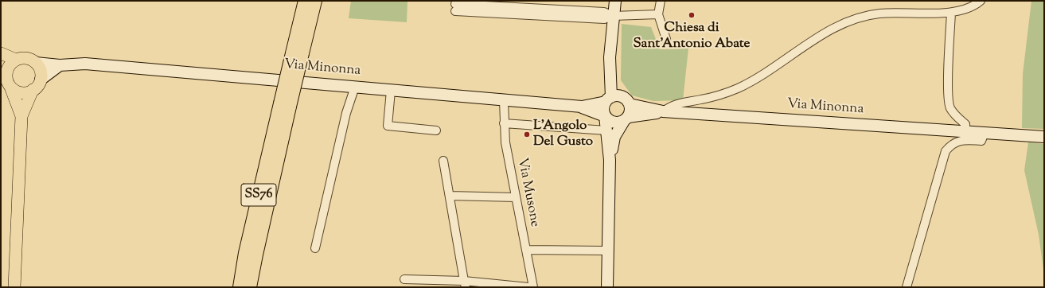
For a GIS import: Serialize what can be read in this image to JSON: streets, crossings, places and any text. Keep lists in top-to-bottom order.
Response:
{
  "streets": {
    "highway": ["SS76"],
    "main road": ["Via Minonna"],
    "street": ["Via Musone"]
  },
  "crossings": [
    ["Via Minonna", "Via Musone"]
  ],
  "places": ["Chiesa di Sant'Antonio Abate", "L'Angolo Del Gusto"]
}
